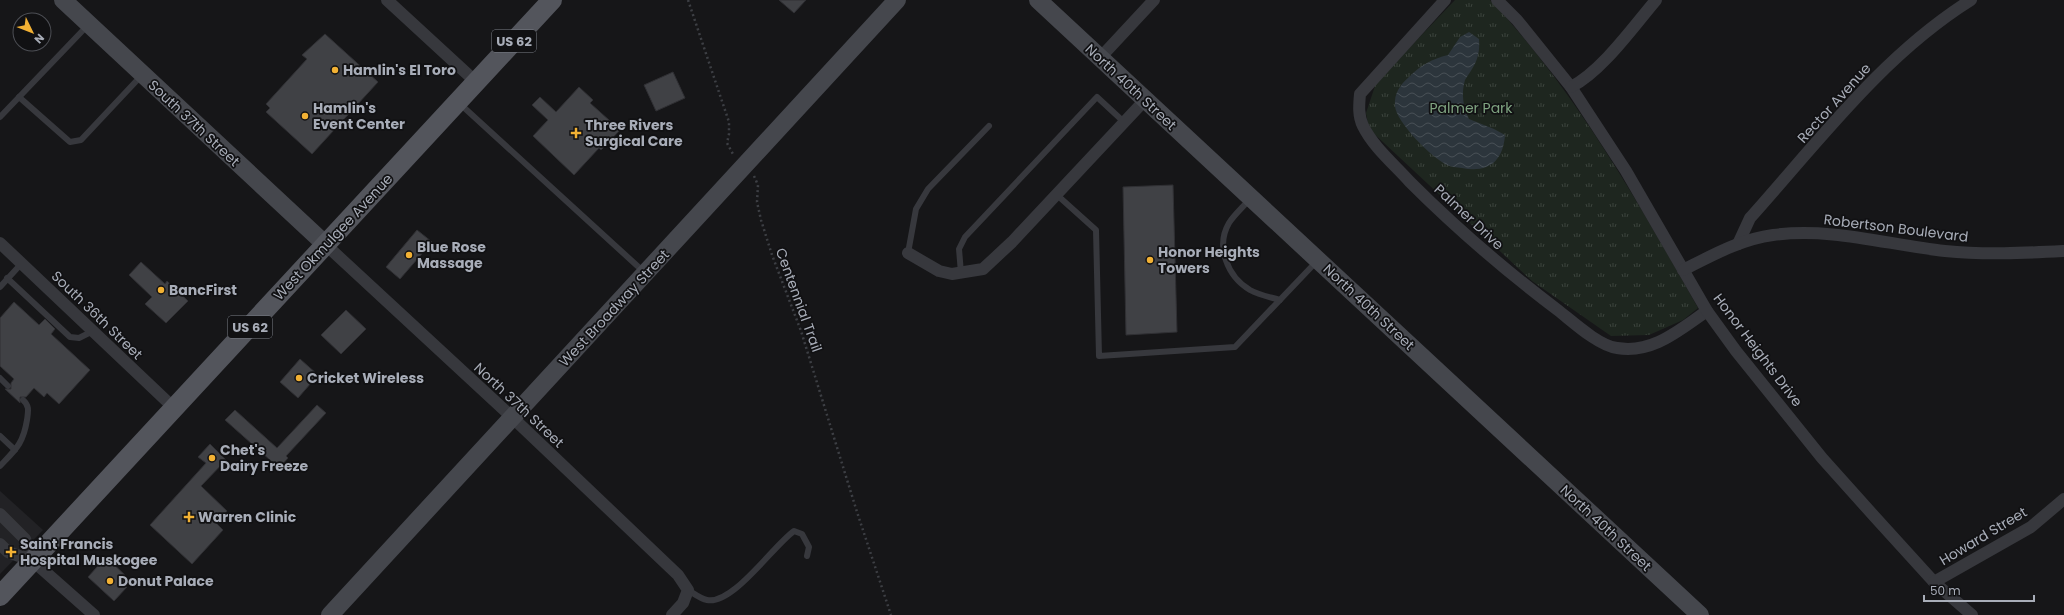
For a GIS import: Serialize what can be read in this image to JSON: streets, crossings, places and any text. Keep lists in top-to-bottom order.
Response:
{
  "streets": {
    "main road": ["US 62", "West Okmulgee Avenue"],
    "street": [
      "North 40th Street",
      "Rector Avenue",
      "South 37th Street",
      "Palmer Drive",
      "Robertson Boulevard",
      "West Broadway Street",
      "South 36th Street",
      "Honor Heights Drive",
      "North 37th Street",
      "Howard Street"
    ],
    "path": ["Centennial Trail"]
  },
  "crossings": [
    ["Rector Avenue", "Robertson Boulevard"],
    ["South 37th Street", "West Okmulgee Avenue"],
    ["South 37th Street", "North 37th Street"],
    ["Palmer Drive", "Honor Heights Drive"],
    ["Robertson Boulevard", "Honor Heights Drive"],
    ["West Okmulgee Avenue", "South 36th Street"],
    ["West Okmulgee Avenue", "North 37th Street"],
    ["Centennial Trail", "West Broadway Street"],
    ["West Broadway Street", "North 37th Street"],
    ["Honor Heights Drive", "Howard Street"]
  ],
  "parks": ["Palmer Park"],
  "places": {
    "other": [
      "Hamlin's El Toro",
      "Hamlin's Event Center",
      "Blue Rose Massage",
      "Honor Heights Towers",
      "BancFirst",
      "Cricket Wireless",
      "Chet's Dairy Freeze",
      "Donut Palace"
    ],
    "health": ["Three Rivers Surgical Care", "Warren Clinic", "Saint Francis Hospital Muskogee"]
  },
  "scale_bar": "50 m",
  "north": "bottom right"
}
